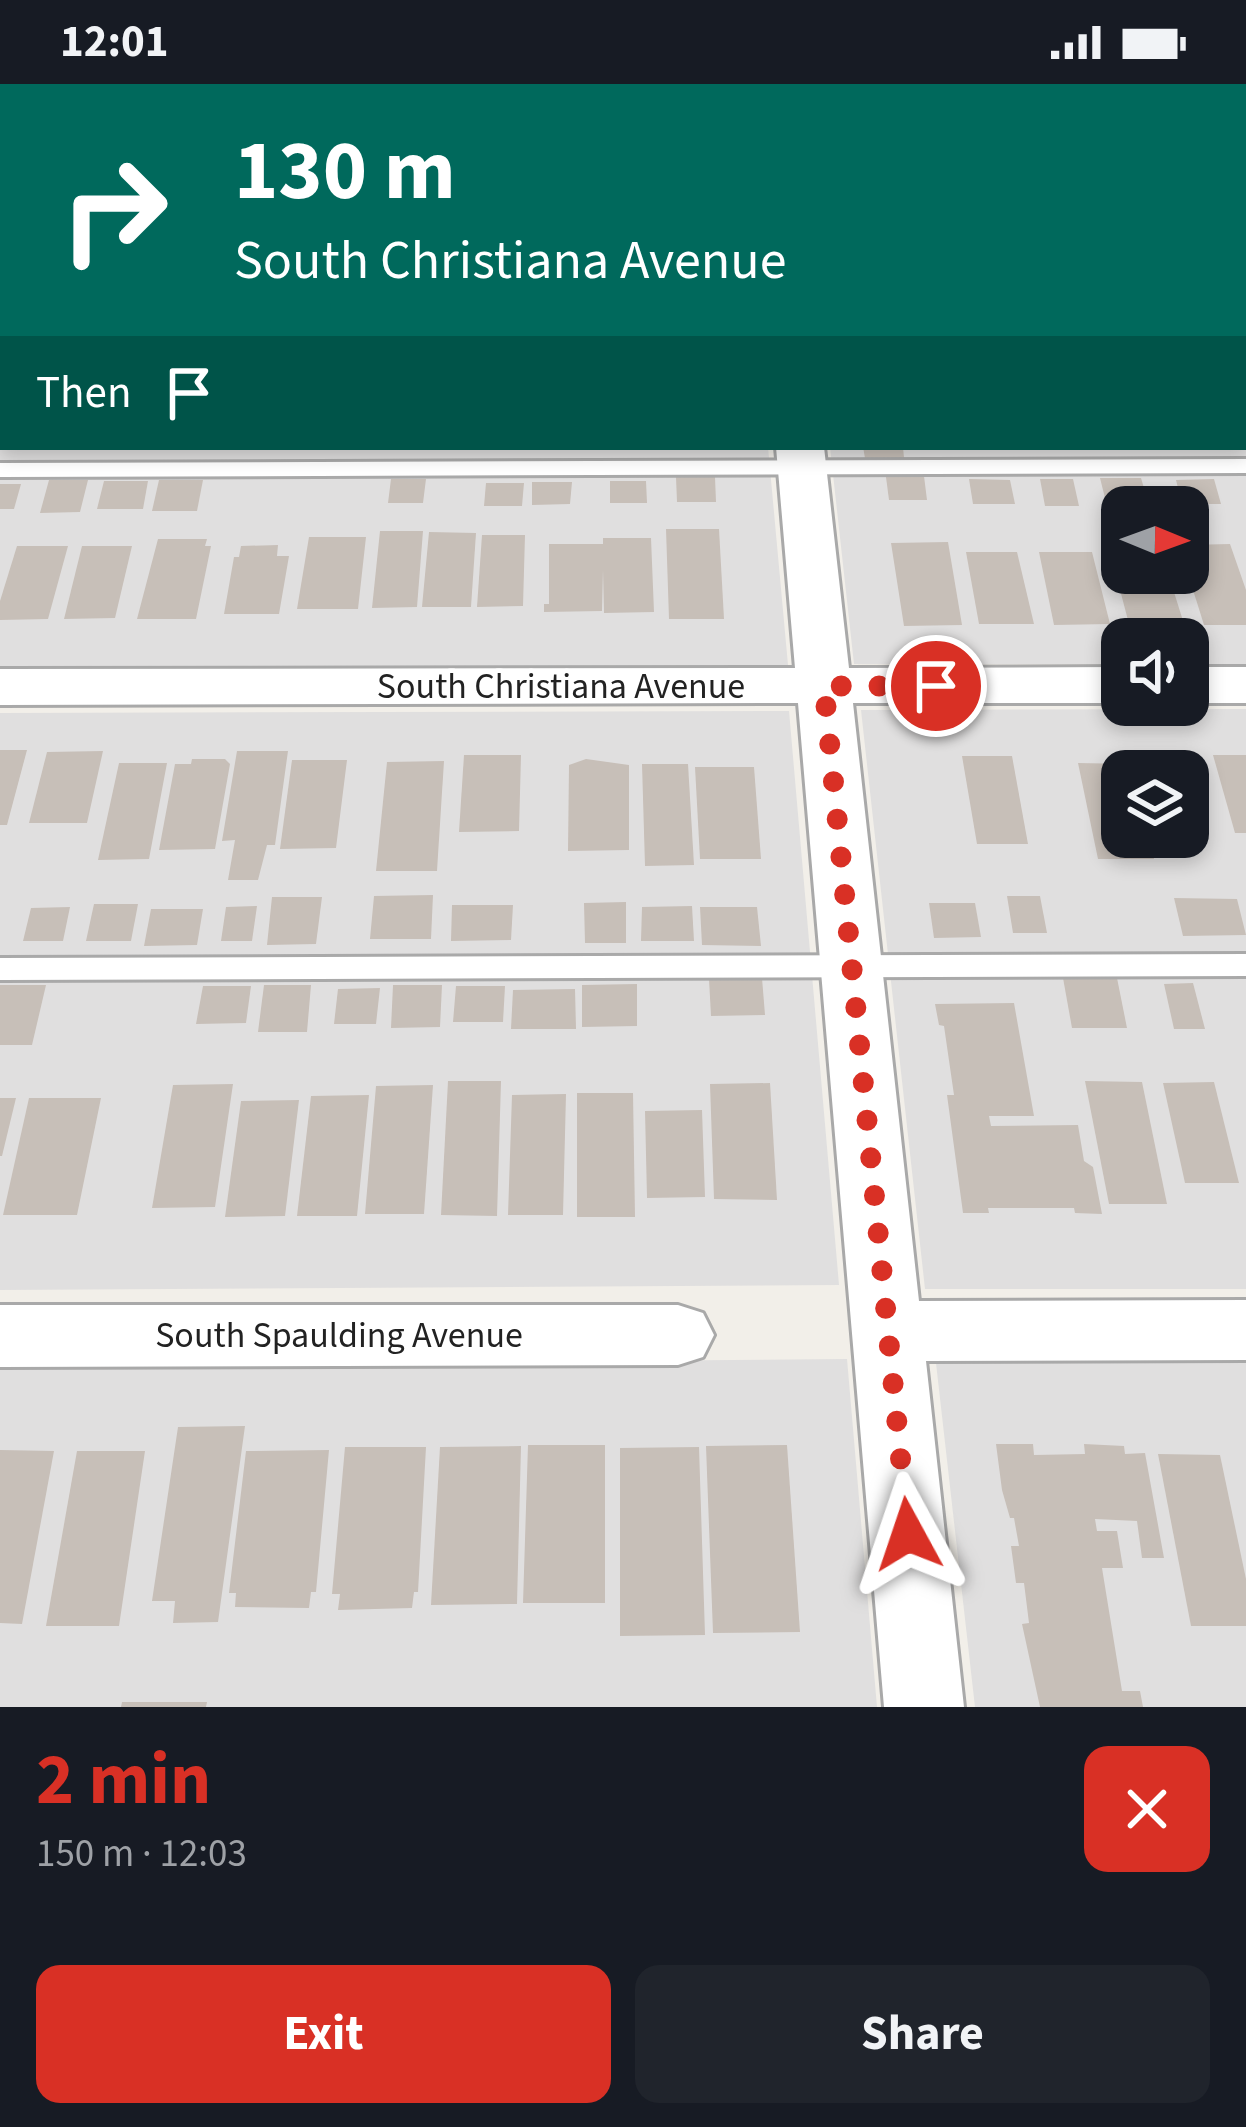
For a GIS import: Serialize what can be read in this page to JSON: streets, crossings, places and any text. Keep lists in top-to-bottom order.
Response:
{
  "streets": {
    "street": ["South Christiana Avenue", "South Spaulding Avenue"]
  },
  "north": "right",
  "page": {
    "status": "12:01",
    "turn": ["130 m", "South Christiana Avenue"],
    "then": "Then",
    "heading": ["2 min", "150 m · 12:03"],
    "buttons": ["Exit", "Share"]
  }
}
